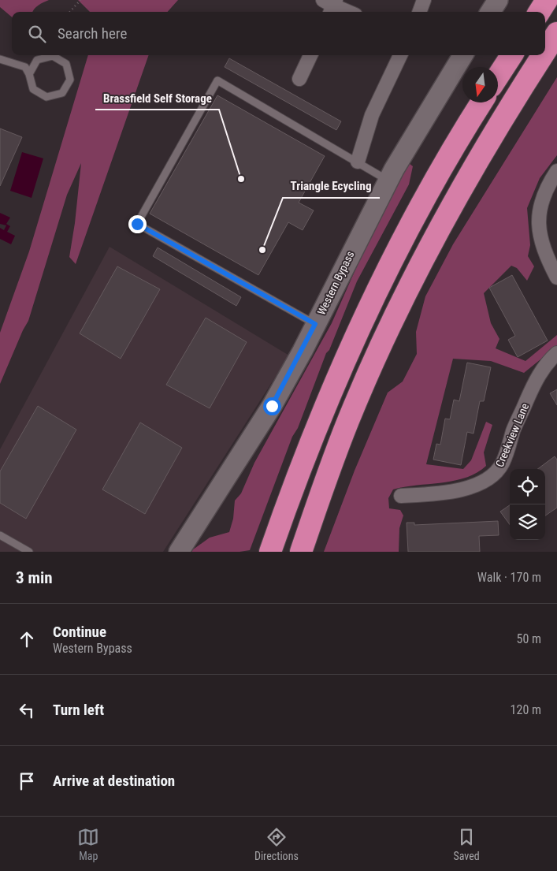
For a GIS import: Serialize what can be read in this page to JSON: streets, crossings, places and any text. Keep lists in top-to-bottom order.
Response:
{
  "streets": {
    "street": ["Western Bypass", "Creekview Lane"]
  },
  "places": ["Brassfield Self Storage", "Triangle Ecycling"],
  "north": "bottom",
  "page": {
    "search": "Search here",
    "heading": ["3 min", "Walk · 170 m"],
    "list": [
      ["Continue", "Western Bypass", "50 m"],
      ["Turn left", "120 m"],
      "Arrive at destination"
    ],
    "nav": ["Map", "Directions", "Saved"]
  }
}
